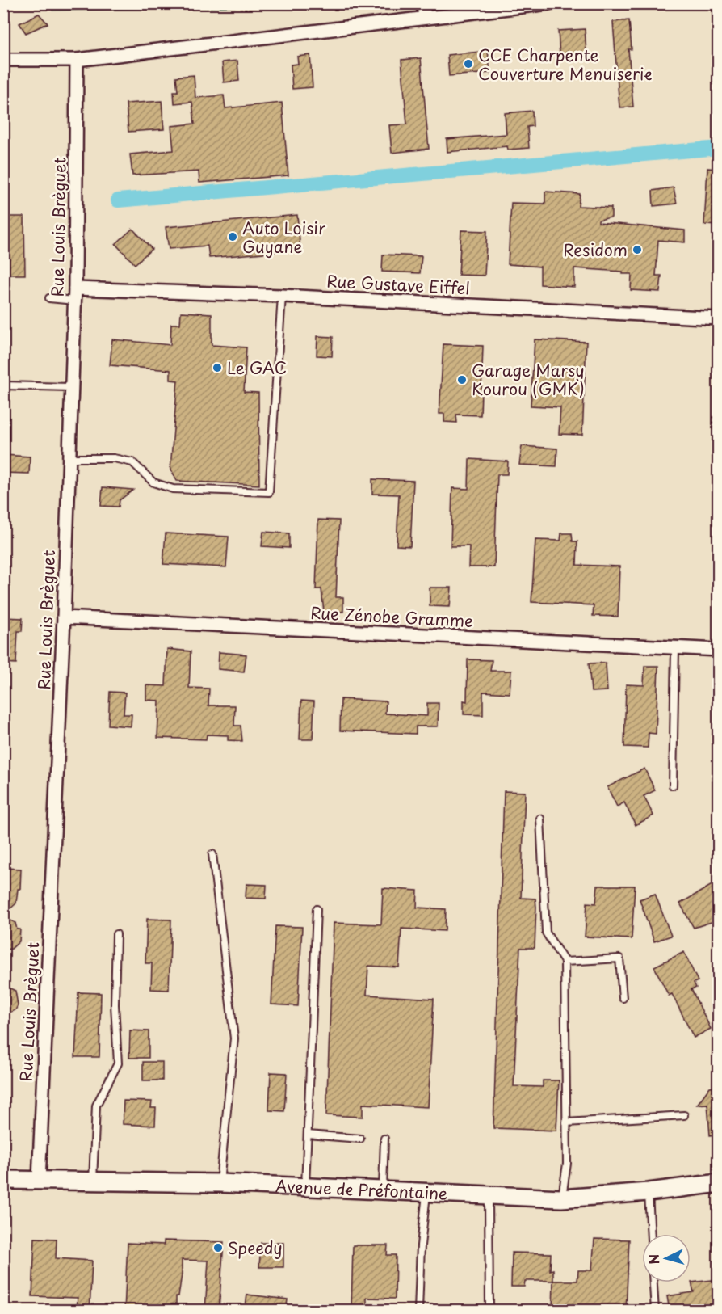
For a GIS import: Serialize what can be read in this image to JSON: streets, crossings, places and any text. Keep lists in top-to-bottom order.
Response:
{
  "streets": {
    "main road": ["Avenue de Préfontaine"],
    "street": ["Rue Louis Brèguet", "Rue Gustave Eiffel", "Rue Zénobe Gramme"]
  },
  "crossings": [
    ["Rue Louis Brèguet", "Rue Gustave Eiffel"],
    ["Rue Louis Brèguet", "Rue Zénobe Gramme"],
    ["Rue Louis Brèguet", "Avenue de Préfontaine"]
  ],
  "places": [
    "CCE Charpente Couverture Menuiserie",
    "Auto Loisir Guyane",
    "Residom",
    "Le GAC",
    "Garage Marsy Kourou (GMK)",
    "Speedy"
  ],
  "north": "left"
}
